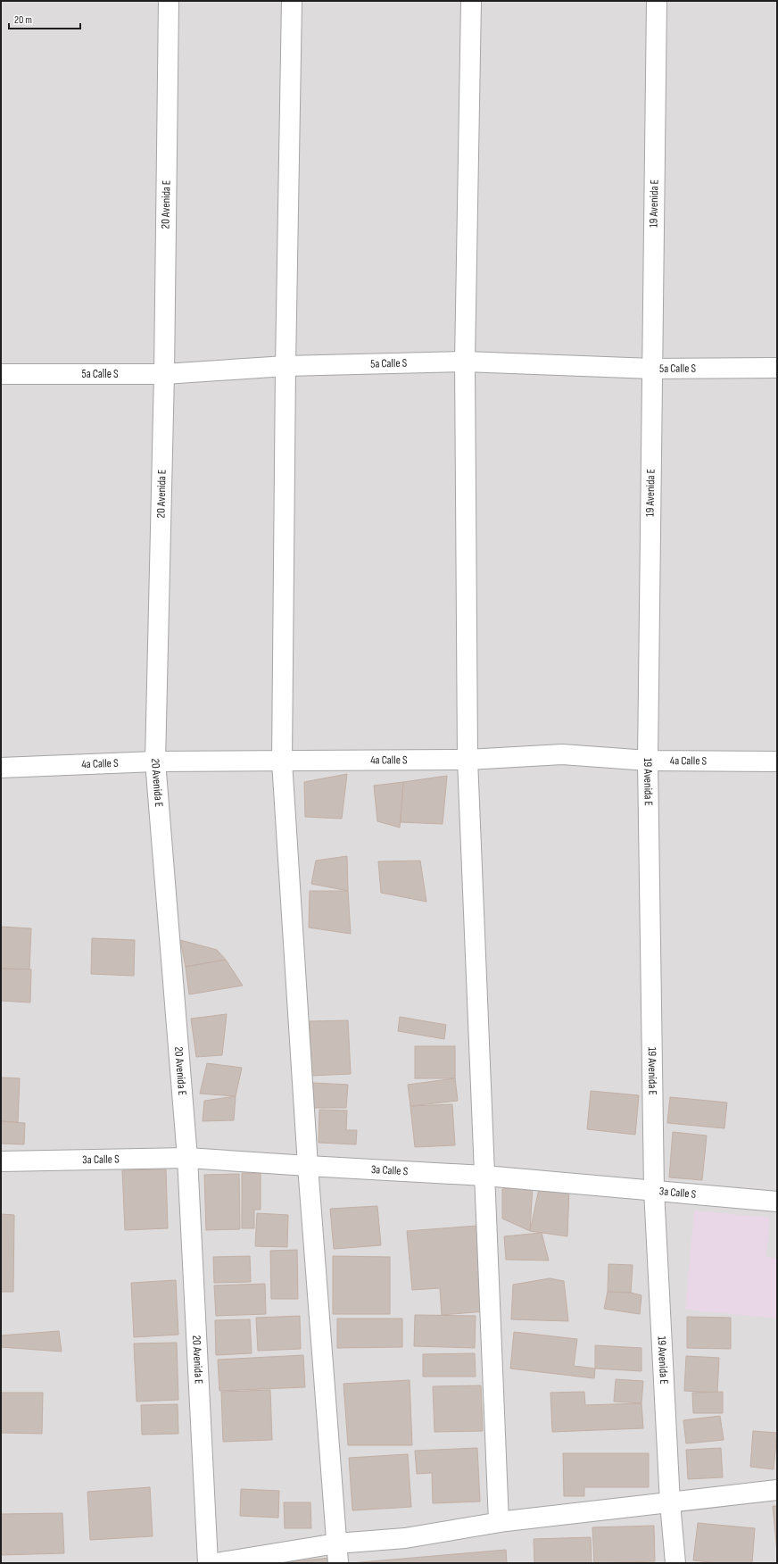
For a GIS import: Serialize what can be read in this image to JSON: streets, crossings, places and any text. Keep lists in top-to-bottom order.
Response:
{
  "streets": {
    "street": [
      "19 Avenida E",
      "20 Avenida E",
      "5a Calle S",
      "4a Calle S",
      "3a Calle S"
    ]
  },
  "crossings": [
    ["19 Avenida E", "5a Calle S"],
    ["19 Avenida E", "4a Calle S"],
    ["19 Avenida E", "3a Calle S"],
    ["20 Avenida E", "5a Calle S"],
    ["20 Avenida E", "4a Calle S"],
    ["20 Avenida E", "3a Calle S"]
  ],
  "scale_bar": "20 m"
}
